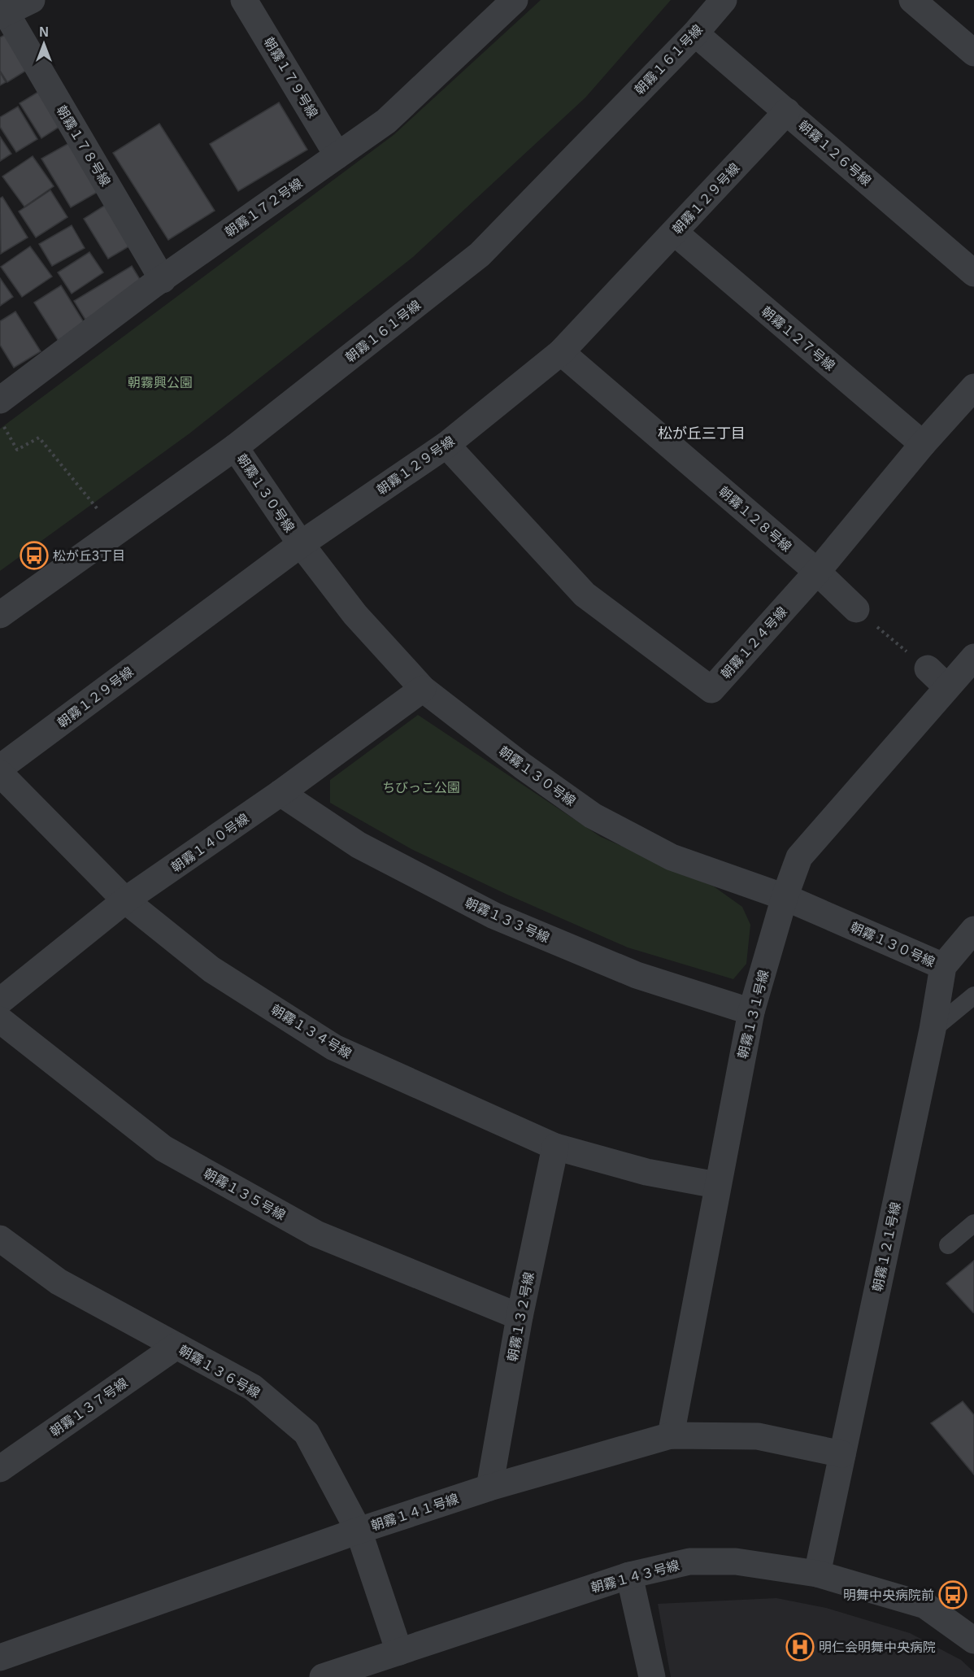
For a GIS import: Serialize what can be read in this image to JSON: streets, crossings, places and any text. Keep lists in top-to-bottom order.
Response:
{
  "streets": {
    "street": [
      "朝霧１６１号線",
      "朝霧１７９号線",
      "朝霧１７８号線",
      "朝霧１２６号線",
      "朝霧１２９号線",
      "朝霧１７２号線",
      "朝霧１２７号線",
      "朝霧１３０号線",
      "朝霧１２８号線",
      "朝霧１２４号線",
      "朝霧１４０号線",
      "朝霧１３３号線",
      "朝霧１３１号線",
      "朝霧１３４号線",
      "朝霧１３５号線",
      "朝霧１２１号線",
      "朝霧１３２号線",
      "朝霧１３６号線",
      "朝霧１３７号線",
      "朝霧１４１号線",
      "朝霧１４３号線"
    ]
  },
  "crossings": [
    ["朝霧１６１号線", "朝霧１２６号線"],
    ["朝霧１６１号線", "朝霧１３０号線"],
    ["朝霧１７９号線", "朝霧１７２号線"],
    ["朝霧１７８号線", "朝霧１７２号線"],
    ["朝霧１２６号線", "朝霧１２９号線"],
    ["朝霧１２９号線", "朝霧１２７号線"],
    ["朝霧１２９号線", "朝霧１３０号線"],
    ["朝霧１２９号線", "朝霧１２８号線"],
    ["朝霧１２９号線", "朝霧１２４号線"],
    ["朝霧１２７号線", "朝霧１２４号線"],
    ["朝霧１３０号線", "朝霧１４０号線"],
    ["朝霧１３０号線", "朝霧１３１号線"],
    ["朝霧１３０号線", "朝霧１２１号線"],
    ["朝霧１２８号線", "朝霧１２４号線"],
    ["朝霧１４０号線", "朝霧１３３号線"],
    ["朝霧１４０号線", "朝霧１３４号線"],
    ["朝霧１３３号線", "朝霧１３１号線"],
    ["朝霧１３１号線", "朝霧１３４号線"],
    ["朝霧１３１号線", "朝霧１４１号線"],
    ["朝霧１３４号線", "朝霧１３２号線"],
    ["朝霧１３５号線", "朝霧１３２号線"],
    ["朝霧１２１号線", "朝霧１４１号線"],
    ["朝霧１２１号線", "朝霧１４３号線"],
    ["朝霧１３２号線", "朝霧１４１号線"],
    ["朝霧１３６号線", "朝霧１３７号線"],
    ["朝霧１３６号線", "朝霧１４１号線"],
    ["朝霧１３６号線", "朝霧１４３号線"]
  ],
  "districts": ["松が丘三丁目"],
  "parks": ["朝霧興公園", "ちびっこ公園"],
  "places": {
    "bus stop": ["松が丘3丁目", "明舞中央病院前"],
    "hospital": ["明仁会明舞中央病院"]
  },
  "north": "top"
}
